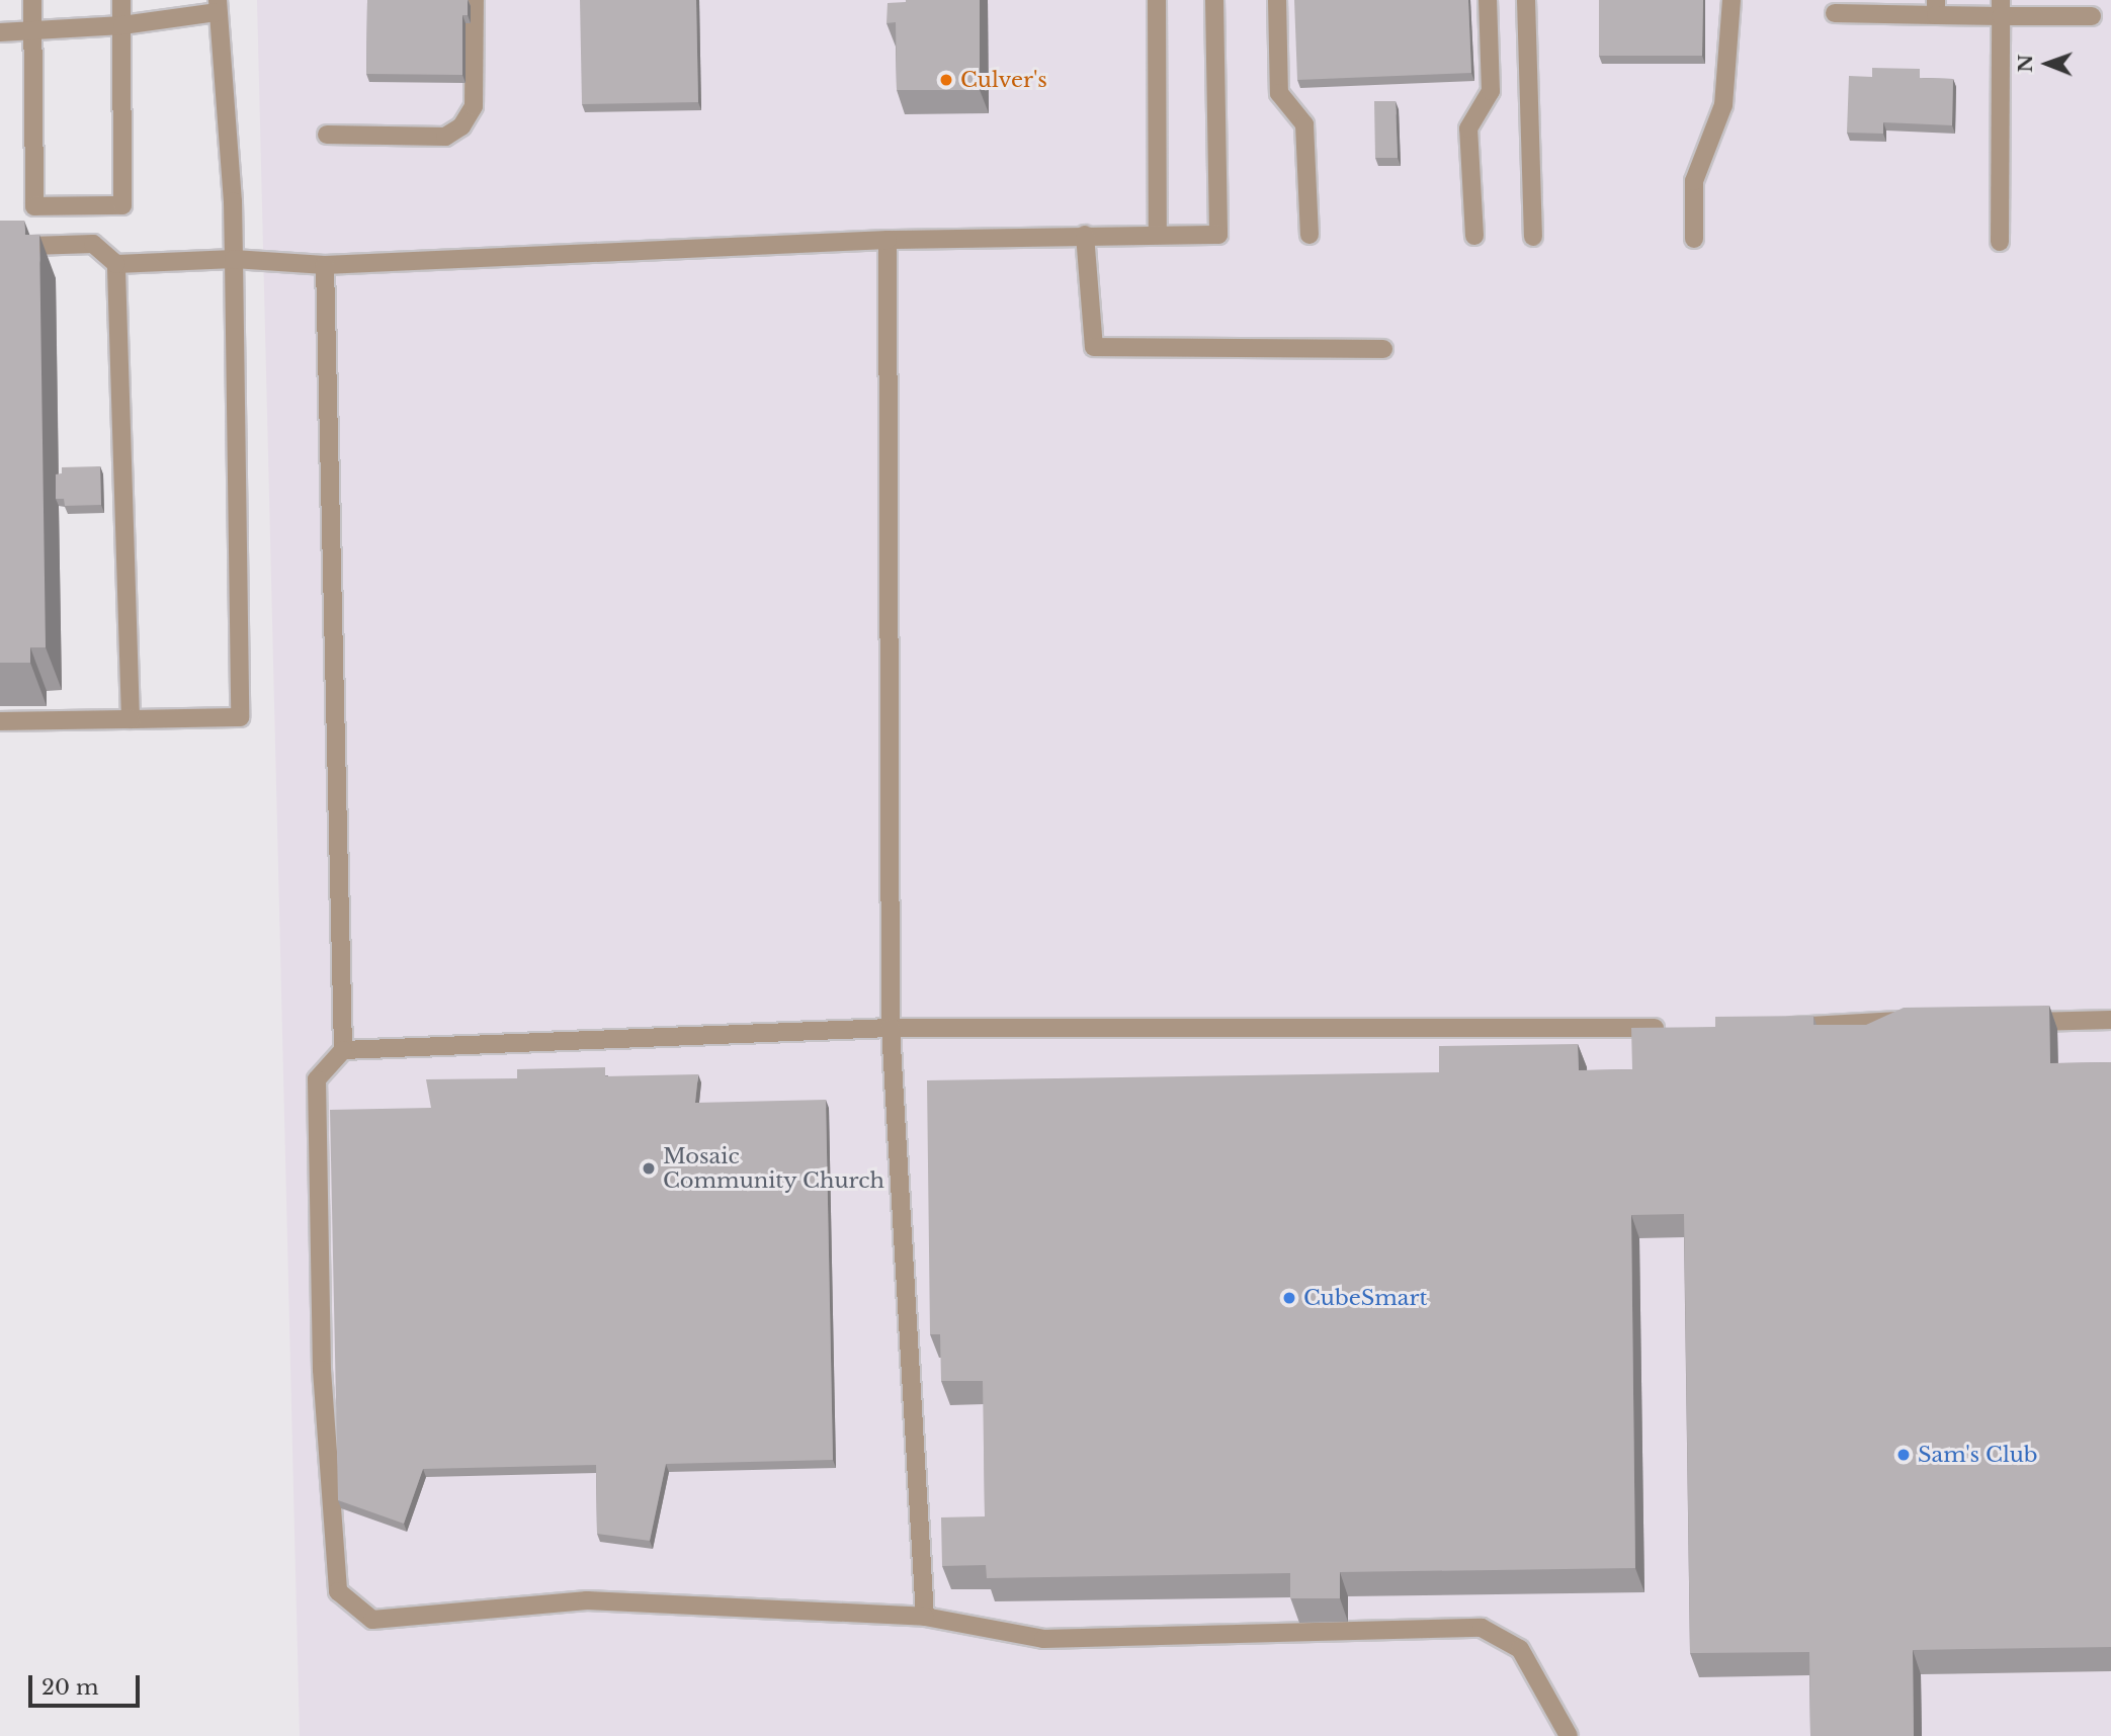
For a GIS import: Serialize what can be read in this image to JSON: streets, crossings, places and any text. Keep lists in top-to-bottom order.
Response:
{
  "places": [
    "Culver's",
    "Mosaic Community Church",
    "CubeSmart",
    "Sam's Club"
  ],
  "scale_bar": "20 m",
  "north": "left"
}
